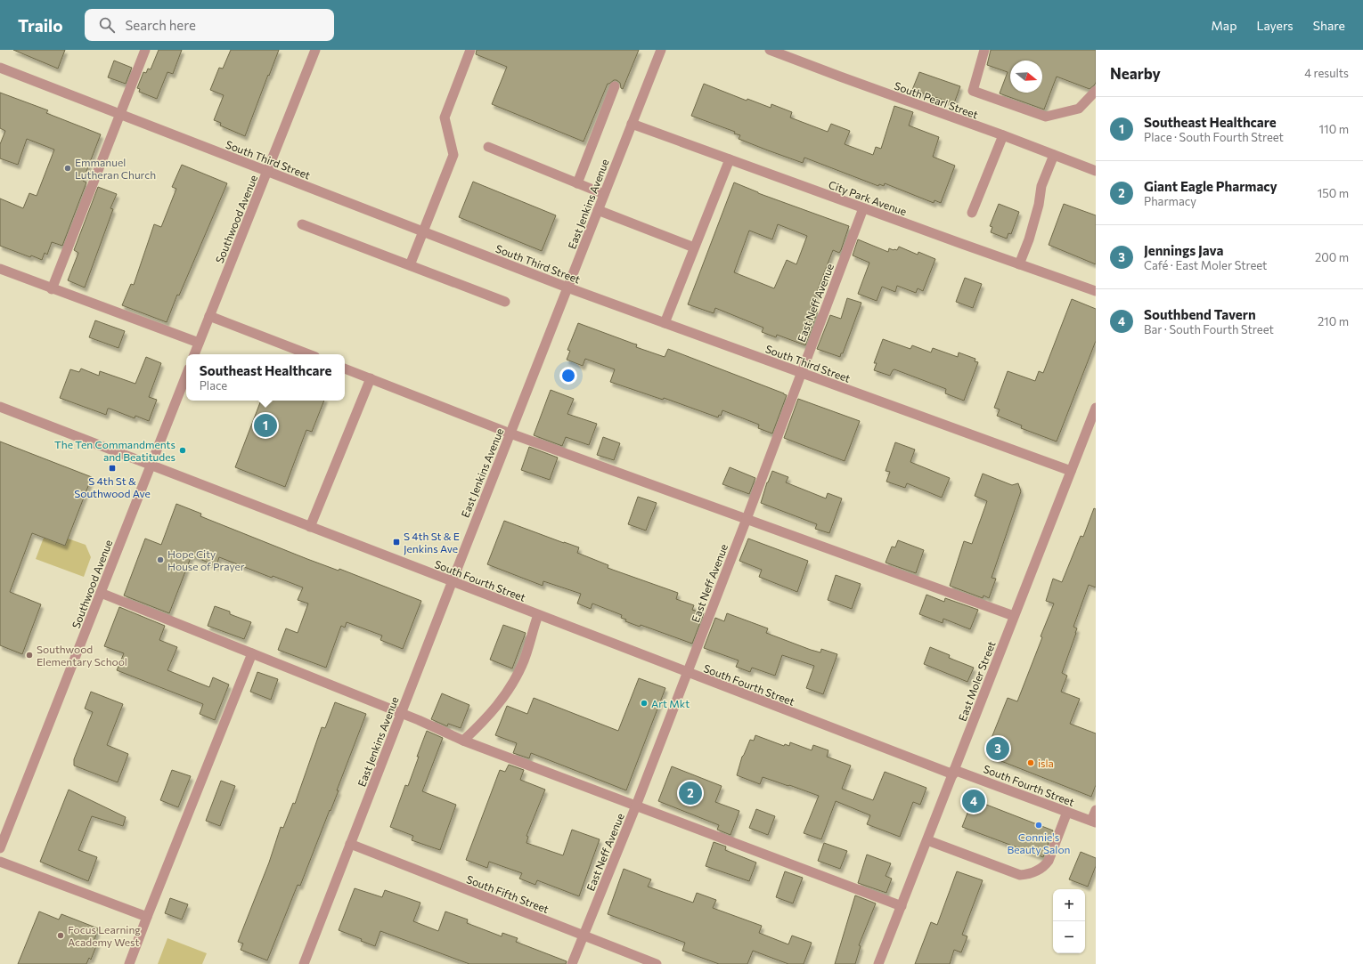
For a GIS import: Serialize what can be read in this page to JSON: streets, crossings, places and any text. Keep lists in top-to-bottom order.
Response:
{
  "streets": {
    "street": [
      "South Pearl Street",
      "South Third Street",
      "City Park Avenue",
      "East Jenkins Avenue",
      "Southwood Avenue",
      "East Neff Avenue",
      "South Fourth Street",
      "East Moler Street",
      "South Fifth Street"
    ]
  },
  "crossings": [
    ["South Third Street", "East Jenkins Avenue"],
    ["South Third Street", "Southwood Avenue"],
    ["South Third Street", "East Neff Avenue"],
    ["South Third Street", "East Moler Street"],
    ["City Park Avenue", "East Jenkins Avenue"],
    ["City Park Avenue", "East Neff Avenue"],
    ["East Jenkins Avenue", "South Fourth Street"],
    ["East Jenkins Avenue", "South Fifth Street"],
    ["Southwood Avenue", "South Fourth Street"],
    ["East Neff Avenue", "South Fourth Street"],
    ["East Neff Avenue", "South Fifth Street"],
    ["South Fourth Street", "East Moler Street"]
  ],
  "places": {
    "other": [
      "Emmanuel Lutheran Church",
      "The Ten Commandments and Beatitudes",
      "Hope City House of Prayer",
      "Southwood Elementary School",
      "Art Mkt",
      "isla",
      "Connie's Beauty Salon",
      "Focus Learning Academy West"
    ],
    "transit": ["S 4th St & Southwood Ave", "S 4th St & E Jenkins Ave"]
  },
  "north": "right",
  "page": {
    "header": "Trailo",
    "search": "Search here",
    "nav": ["Map", "Layers", "Share"],
    "heading": ["Nearby", "4 results"],
    "list": [
      {
        "mark": "1",
        "name": "Southeast Healthcare",
        "note": "Place · South Fourth Street",
        "value": "110 m"
      },
      {
        "mark": "2",
        "name": "Giant Eagle Pharmacy",
        "note": "Pharmacy",
        "value": "150 m"
      },
      {
        "mark": "3",
        "name": "Jennings Java",
        "note": "Café · East Moler Street",
        "value": "200 m"
      },
      {
        "mark": "4",
        "name": "Southbend Tavern",
        "note": "Bar · South Fourth Street",
        "value": "210 m"
      }
    ],
    "popup": ["Southeast Healthcare", "Place"],
    "pins": [
      "1",
      "3",
      "2",
      "4"
    ],
    "map_buttons": ["+", "−"]
  }
}
